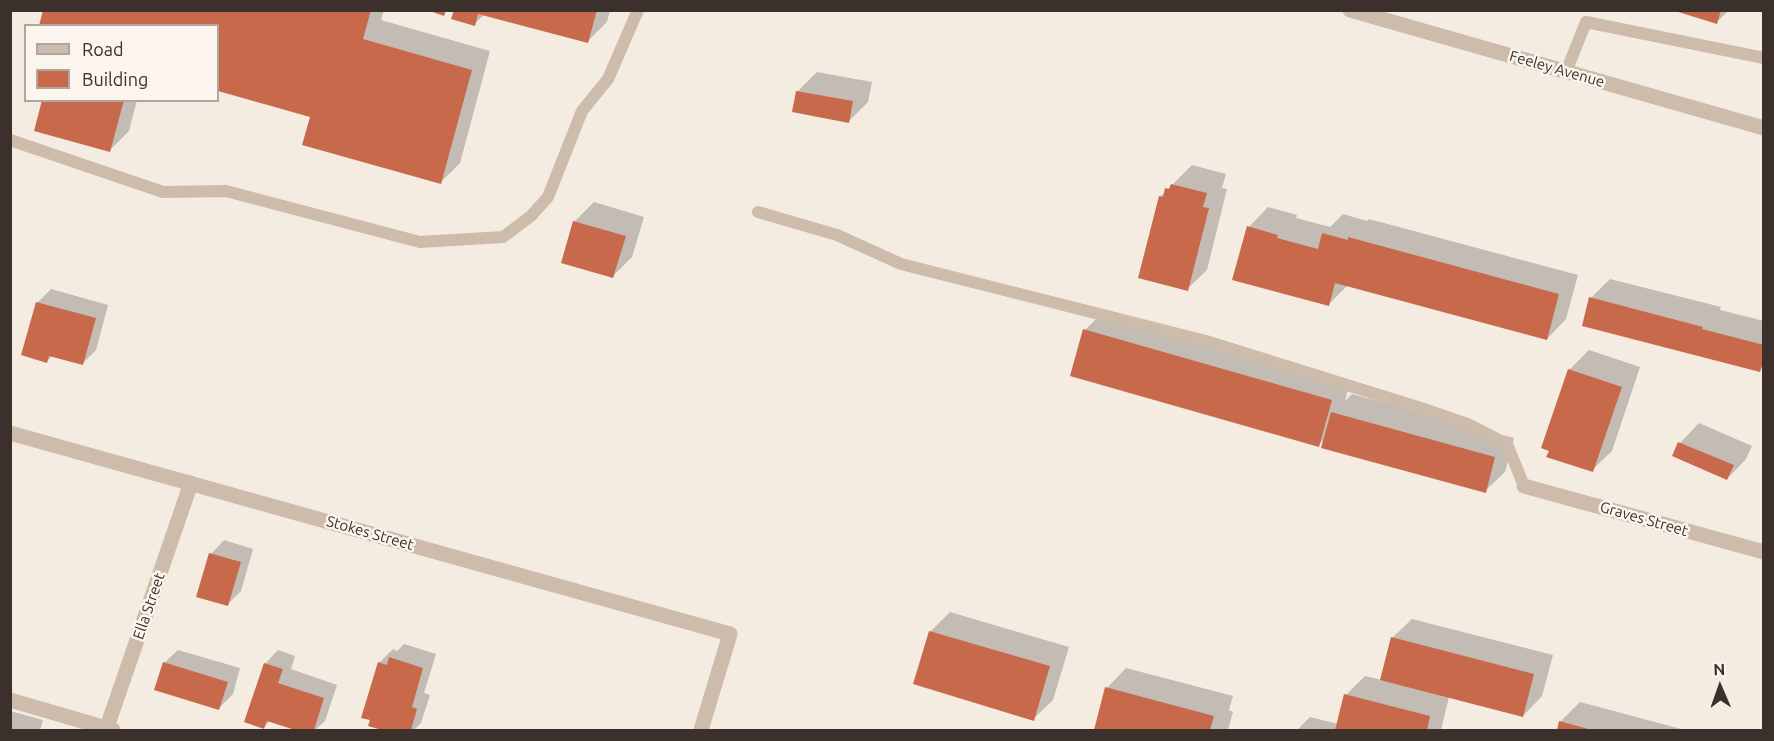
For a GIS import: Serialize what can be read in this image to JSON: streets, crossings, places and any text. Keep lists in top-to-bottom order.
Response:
{
  "streets": {
    "street": [
      "Feeley Avenue",
      "Graves Street",
      "Stokes Street",
      "Ella Street"
    ]
  },
  "crossings": [
    ["Stokes Street", "Ella Street"]
  ],
  "legend": ["Road", "Building"],
  "north": "top"
}
